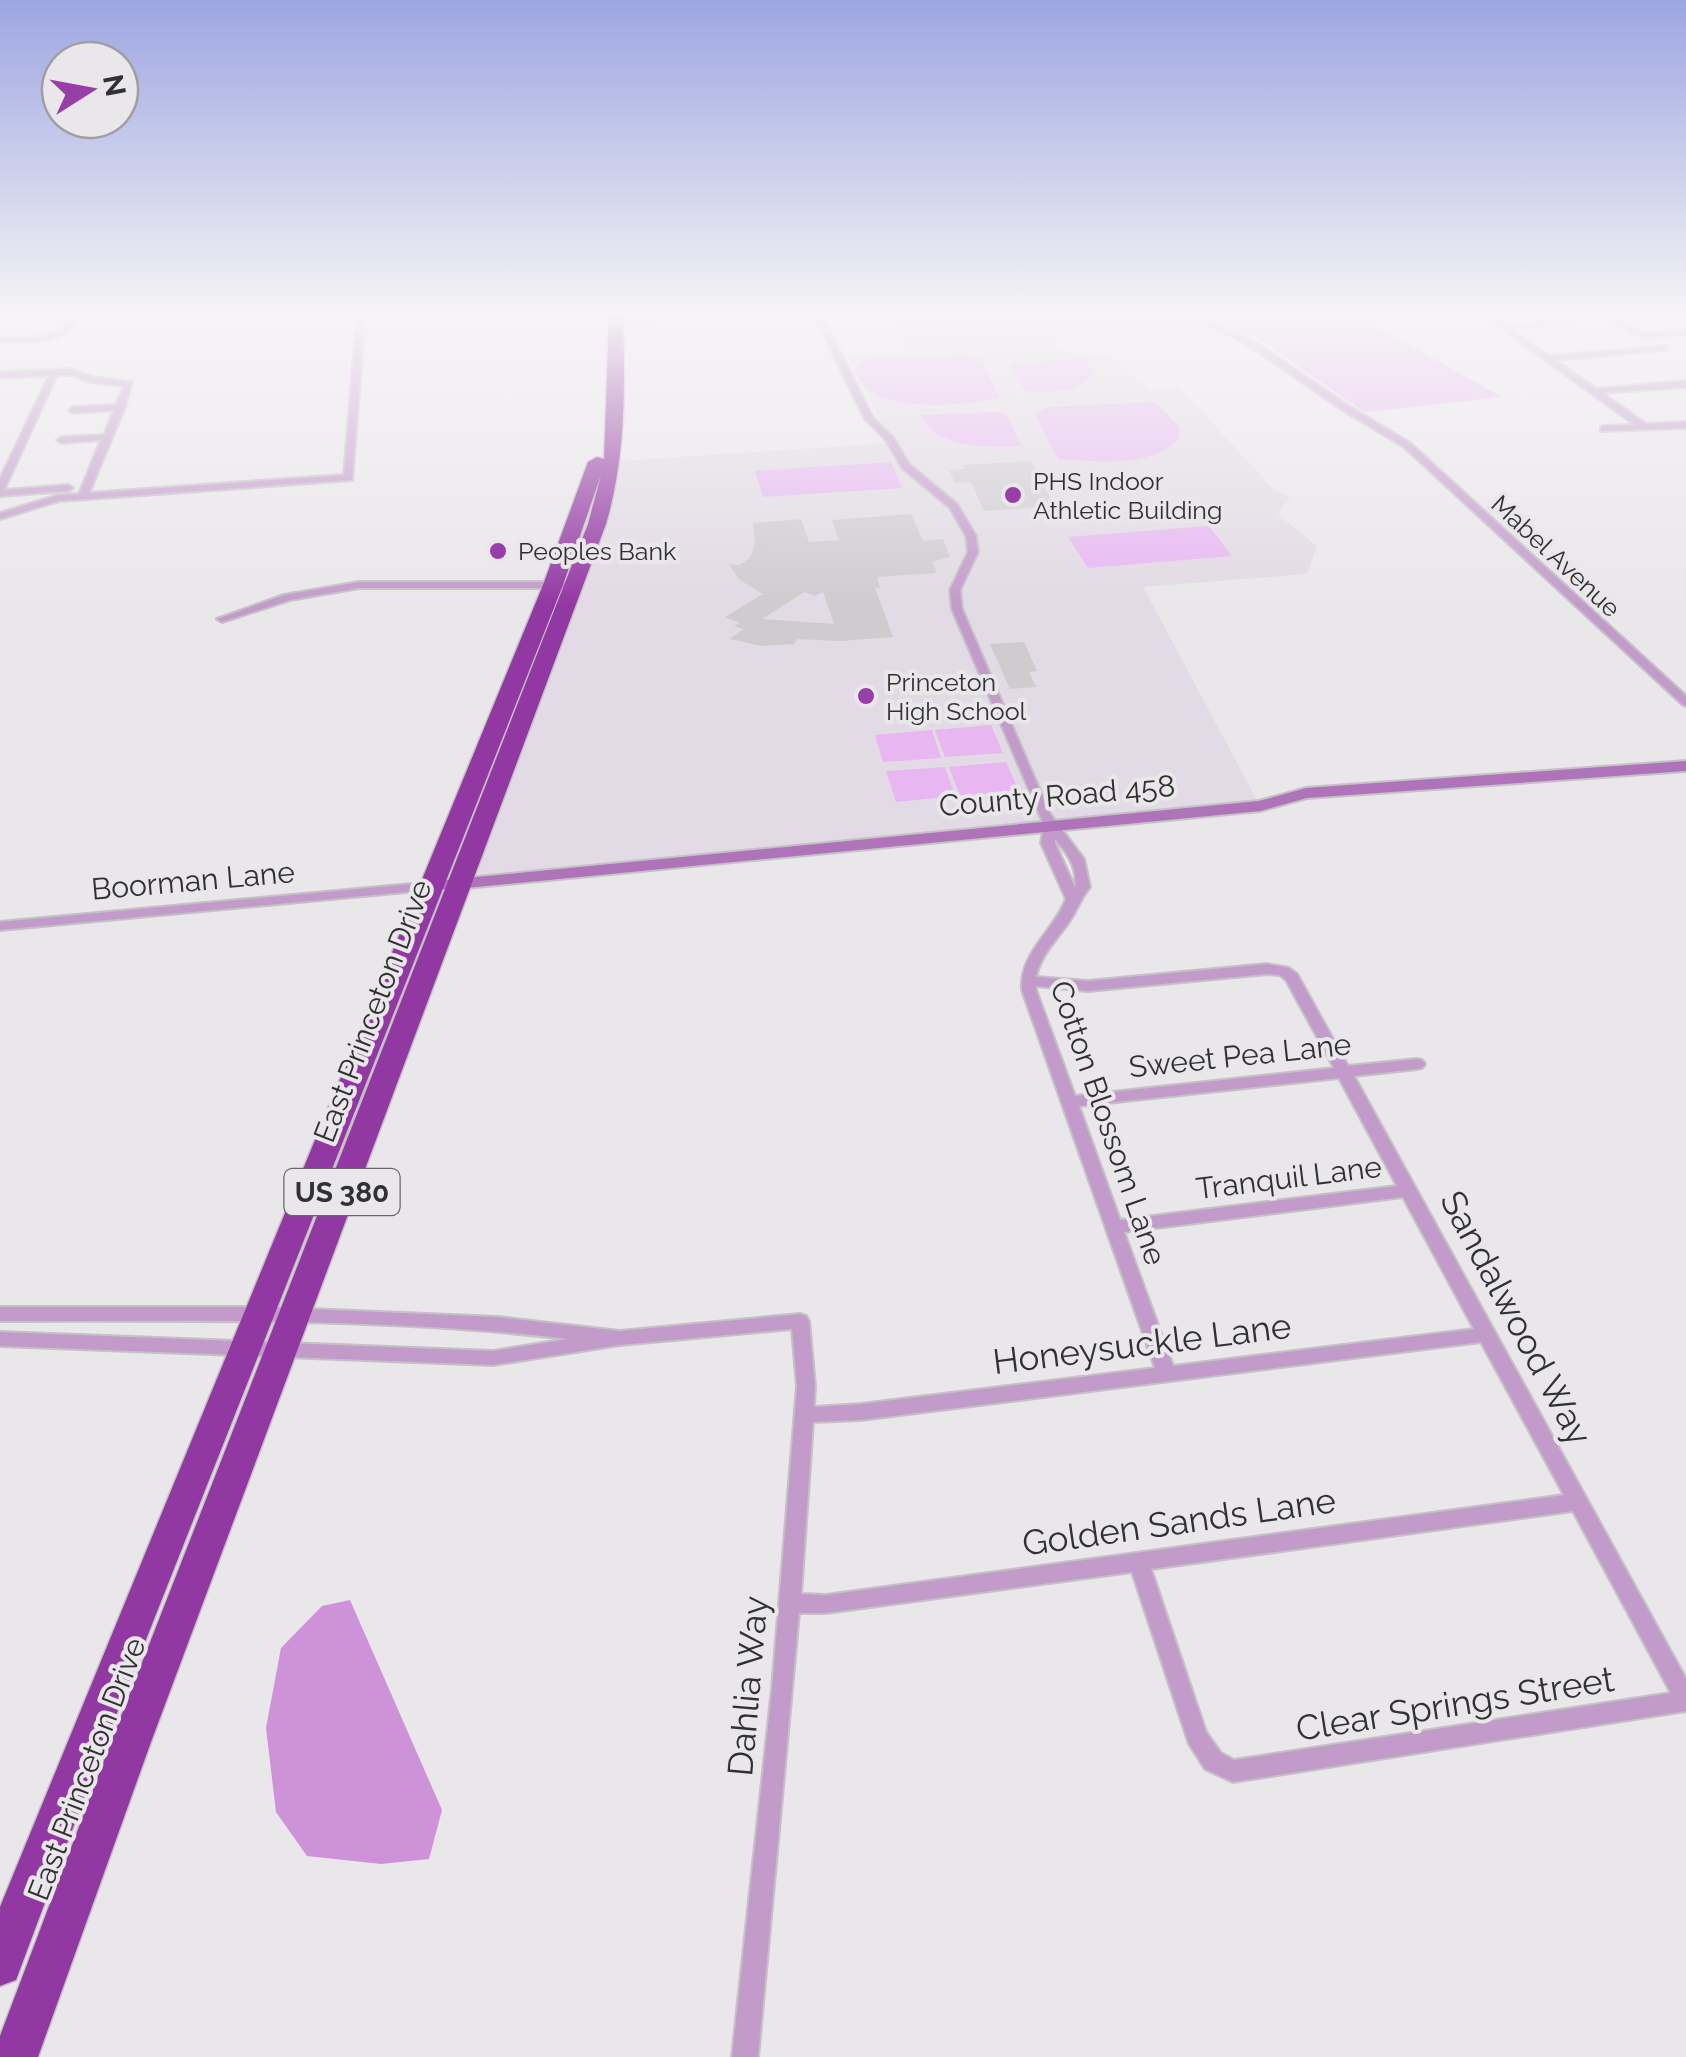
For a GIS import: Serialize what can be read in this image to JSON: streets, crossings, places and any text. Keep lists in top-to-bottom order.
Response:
{
  "streets": {
    "highway": ["East Princeton Drive", "US 380"],
    "street": [
      "Mabel Avenue",
      "County Road 458",
      "Boorman Lane",
      "Sweet Pea Lane",
      "Cotton Blossom Lane",
      "Tranquil Lane",
      "Sandalwood Way",
      "Honeysuckle Lane",
      "Golden Sands Lane",
      "Dahlia Way",
      "Clear Springs Street"
    ]
  },
  "crossings": [
    ["County Road 458", "Boorman Lane"],
    ["County Road 458", "East Princeton Drive"],
    ["County Road 458", "Cotton Blossom Lane"],
    ["Boorman Lane", "East Princeton Drive"],
    ["Sweet Pea Lane", "Cotton Blossom Lane"],
    ["Sweet Pea Lane", "Sandalwood Way"],
    ["Cotton Blossom Lane", "Tranquil Lane"],
    ["Cotton Blossom Lane", "Sandalwood Way"],
    ["Cotton Blossom Lane", "Honeysuckle Lane"],
    ["Tranquil Lane", "Sandalwood Way"],
    ["Sandalwood Way", "Honeysuckle Lane"],
    ["Sandalwood Way", "Golden Sands Lane"],
    ["Sandalwood Way", "Clear Springs Street"],
    ["Honeysuckle Lane", "Dahlia Way"],
    ["Golden Sands Lane", "Dahlia Way"],
    ["Golden Sands Lane", "Clear Springs Street"]
  ],
  "places": ["PHS Indoor Athletic Building", "Peoples Bank", "Princeton High School"],
  "north": "right"
}
